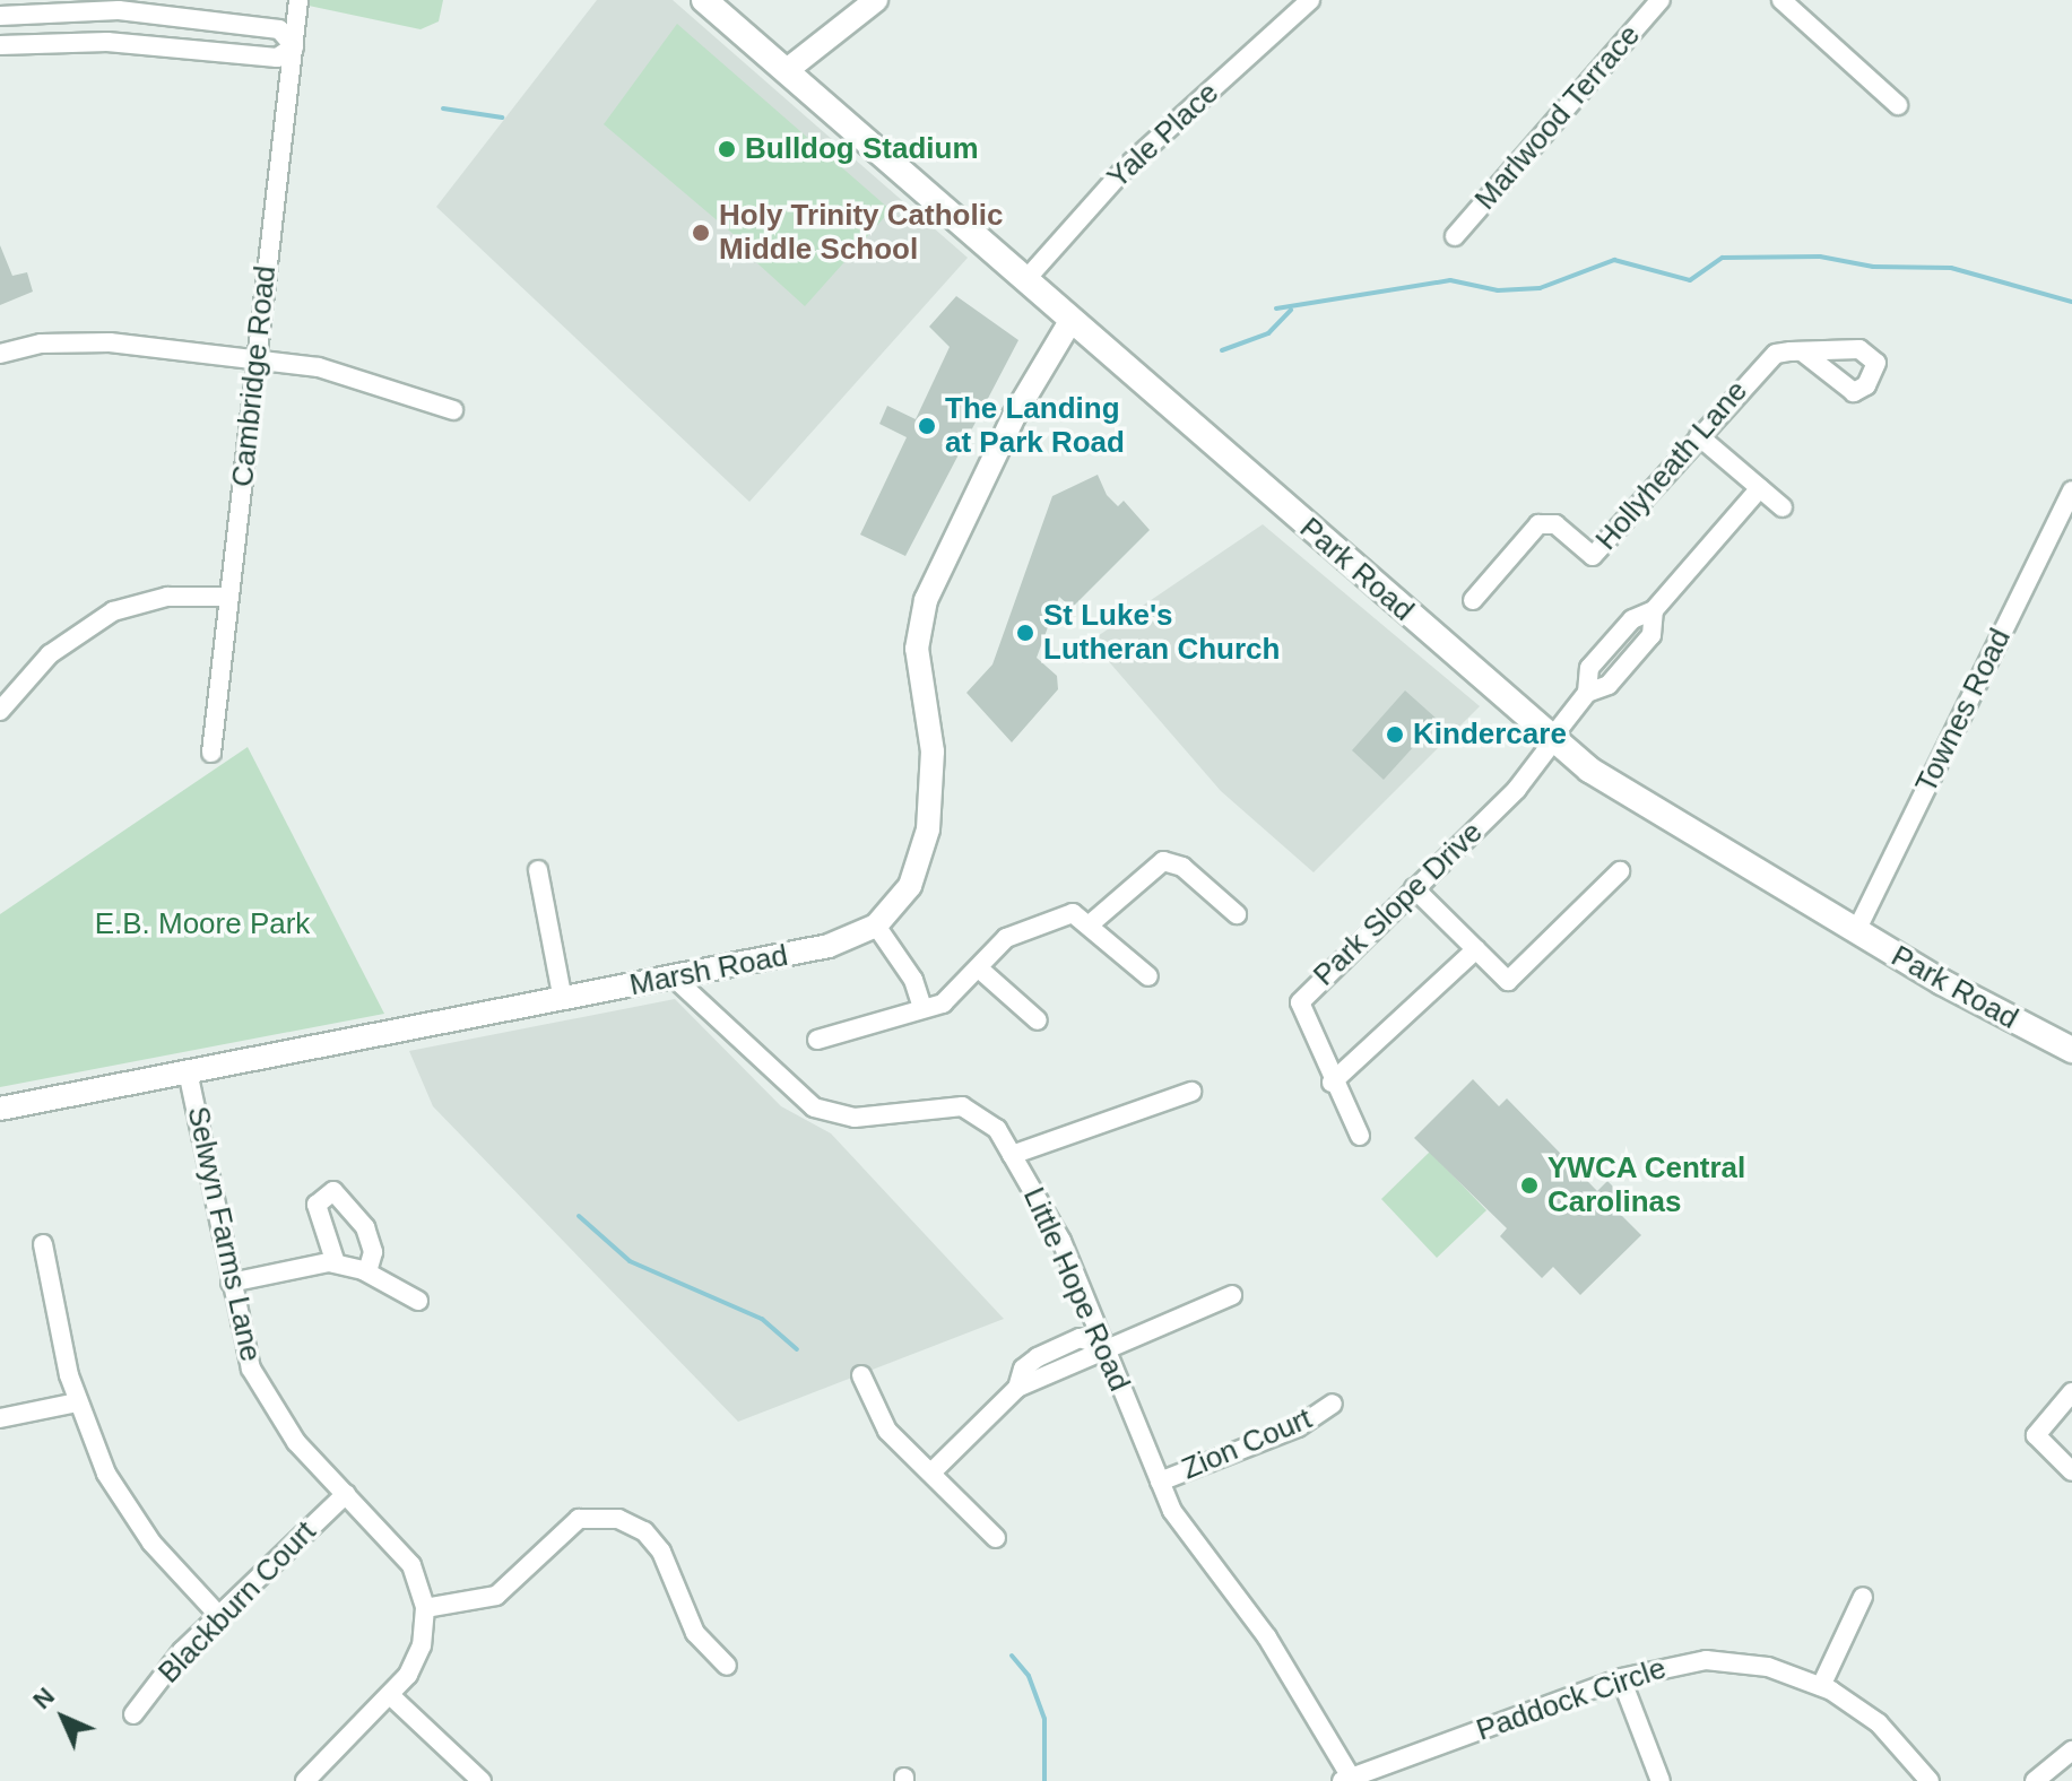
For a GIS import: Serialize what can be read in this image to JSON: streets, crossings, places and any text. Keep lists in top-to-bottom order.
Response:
{
  "streets": {
    "main road": ["Park Road"],
    "street": [
      "Marlwood Terrace",
      "Yale Place",
      "Cambridge Road",
      "Hollyheath Lane",
      "Townes Road",
      "Park Slope Drive",
      "Marsh Road",
      "Selwyn Farms Lane",
      "Little Hope Road",
      "Zion Court",
      "Blackburn Court",
      "Paddock Circle"
    ]
  },
  "crossings": [
    ["Yale Place", "Park Road"],
    ["Park Road", "Townes Road"],
    ["Park Road", "Park Slope Drive"],
    ["Park Road", "Marsh Road"],
    ["Marsh Road", "Selwyn Farms Lane"],
    ["Marsh Road", "Little Hope Road"],
    ["Selwyn Farms Lane", "Blackburn Court"],
    ["Little Hope Road", "Zion Court"],
    ["Little Hope Road", "Paddock Circle"]
  ],
  "parks": ["E.B. Moore Park"],
  "places": [
    "Bulldog Stadium",
    "Holy Trinity Catholic Middle School",
    "The Landing at Park Road",
    "St Luke's Lutheran Church",
    "Kindercare",
    "YWCA Central Carolinas"
  ],
  "north": "top left"
}
